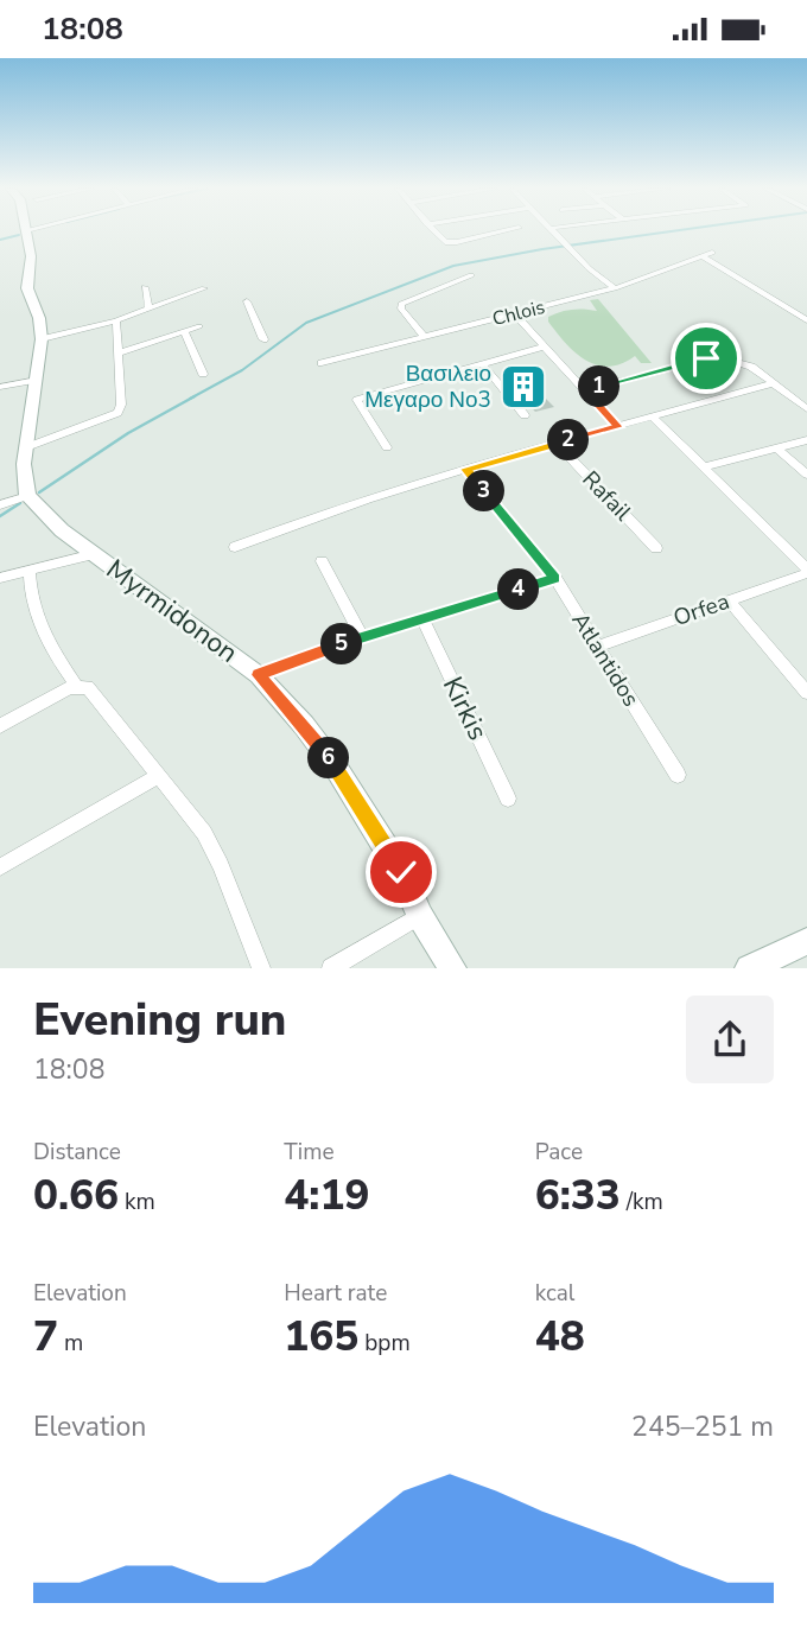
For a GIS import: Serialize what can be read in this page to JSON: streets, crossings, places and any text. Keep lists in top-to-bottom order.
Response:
{
  "streets": {
    "street": [
      "Chlois",
      "Rafail",
      "Orfea",
      "Myrmidonon",
      "Atlantidos",
      "Kirkis"
    ]
  },
  "crossings": [
    ["Orfea", "Atlantidos"]
  ],
  "places": {
    "building": ["Βασιλειο Μεγαρο Νο3"]
  },
  "page": {
    "status": "18:08",
    "pins": [
      "1",
      "2",
      "3",
      "4",
      "5",
      "6"
    ],
    "heading": ["Evening run", "18:08"],
    "stats": [
      ["Distance", "0.66 km"],
      ["Time", "4:19"],
      ["Pace", "6:33 /km"],
      ["Elevation", "7 m"],
      ["Heart rate", "165 bpm"],
      ["kcal", "48"]
    ],
    "chart": ["Elevation", "245–251 m"]
  }
}
